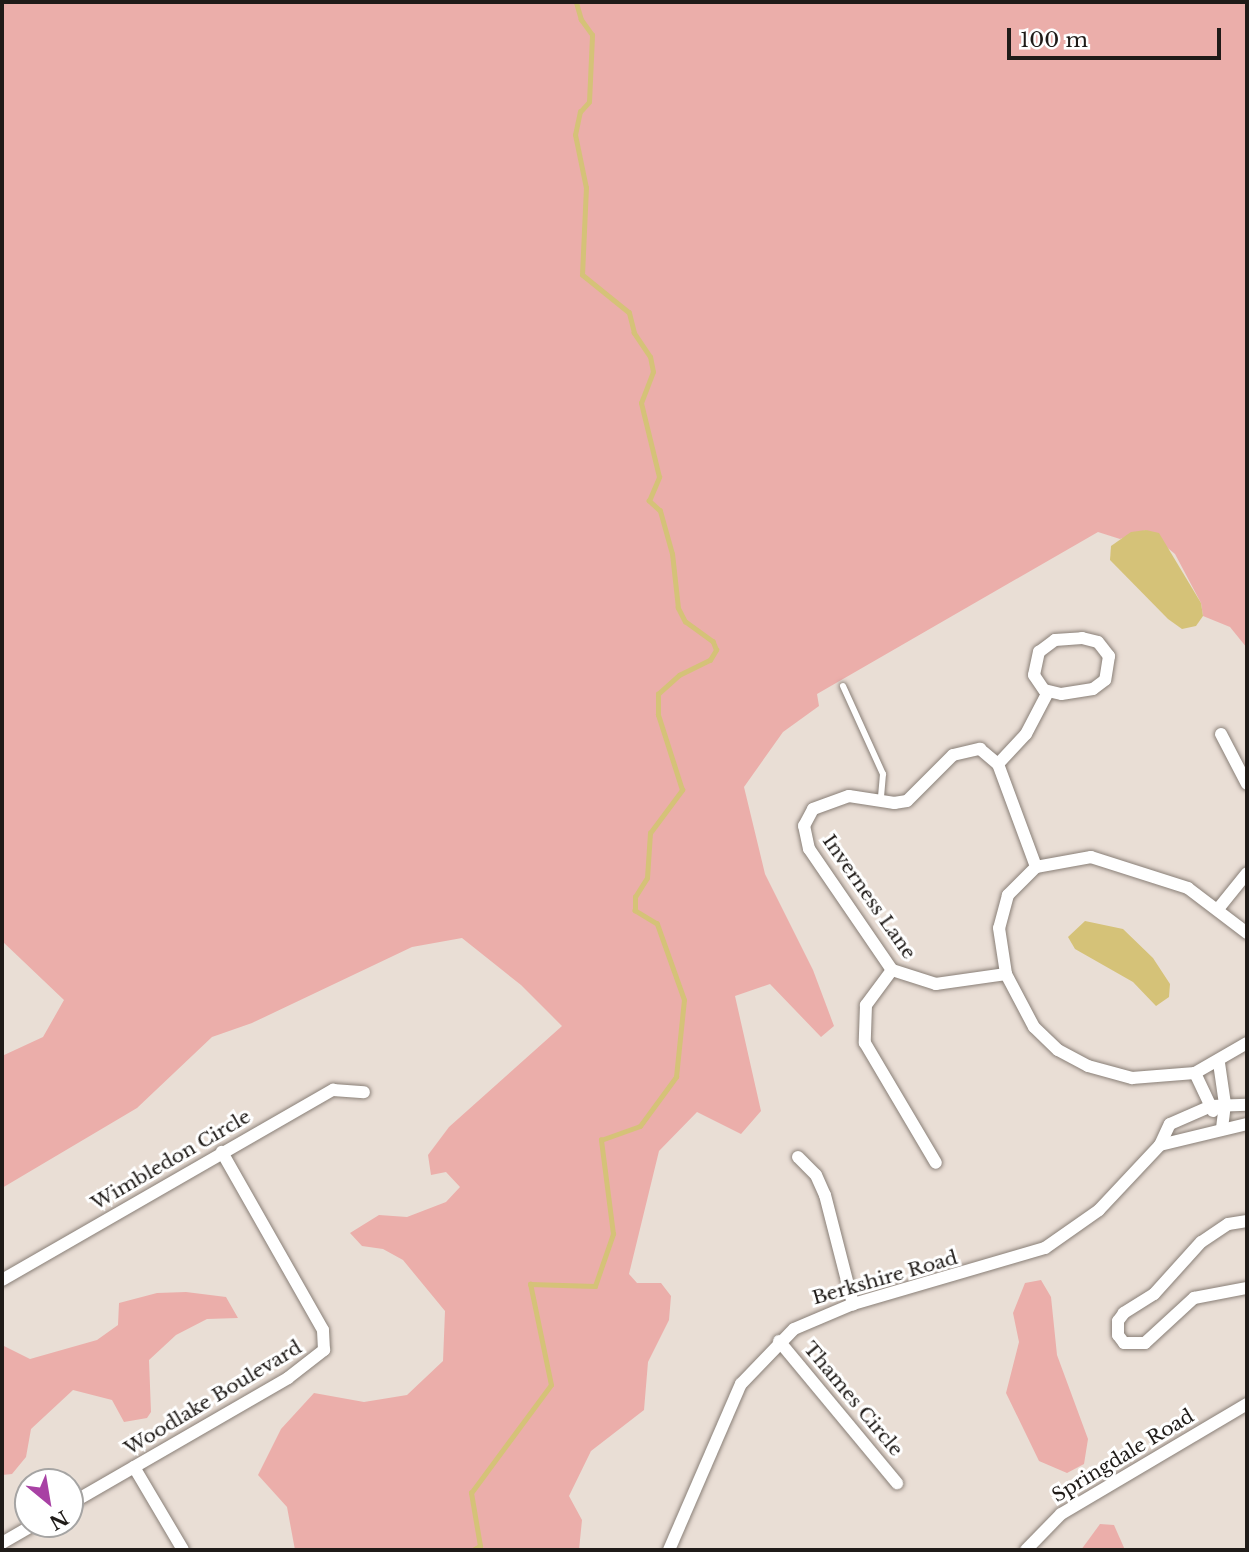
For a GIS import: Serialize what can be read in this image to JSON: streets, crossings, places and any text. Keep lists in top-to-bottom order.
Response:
{
  "streets": {
    "street": [
      "Inverness Lane",
      "Wimbledon Circle",
      "Berkshire Road",
      "Woodlake Boulevard",
      "Thames Circle",
      "Springdale Road"
    ]
  },
  "crossings": [
    ["Wimbledon Circle", "Woodlake Boulevard"],
    ["Berkshire Road", "Thames Circle"]
  ],
  "scale_bar": "100 m",
  "north": "bottom right"
}
